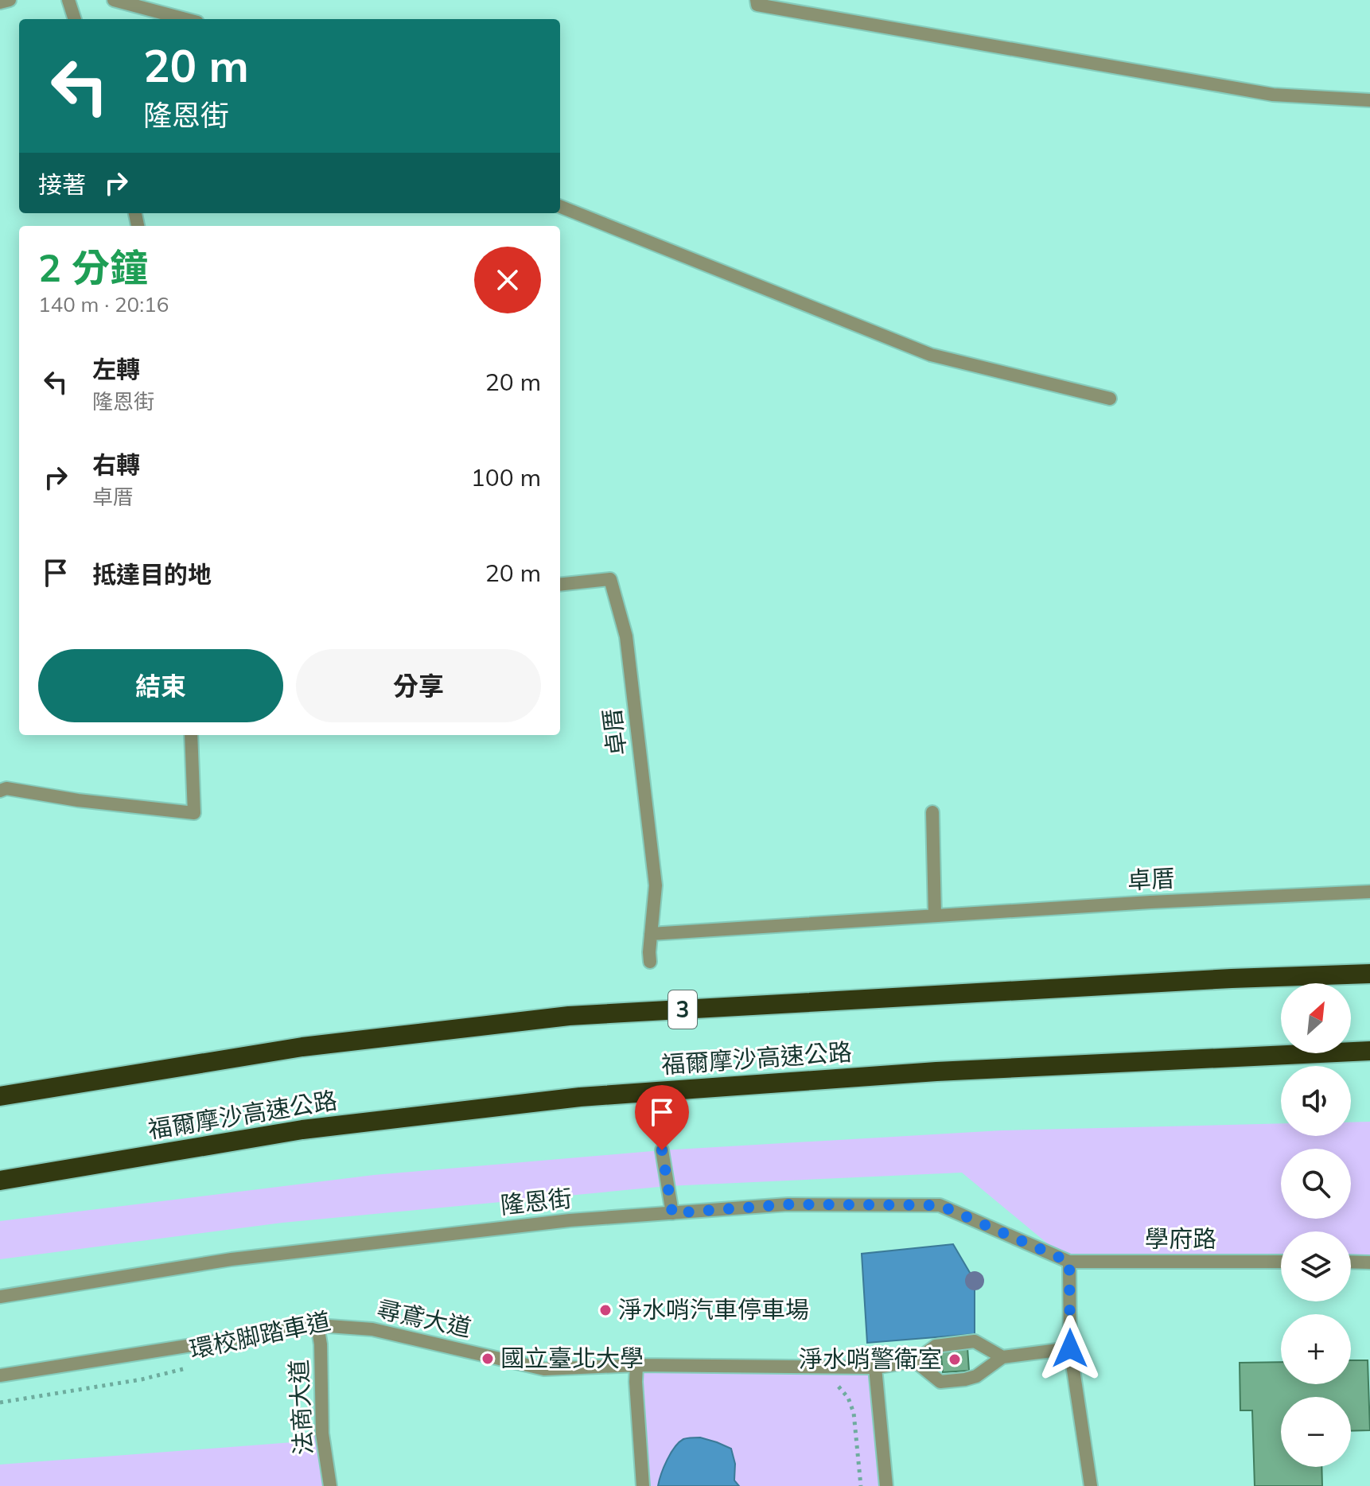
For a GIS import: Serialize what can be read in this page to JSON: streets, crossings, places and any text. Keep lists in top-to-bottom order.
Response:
{
  "streets": {
    "highway": ["3", "福爾摩沙高速公路"],
    "street": [
      "卓厝",
      "隆恩街",
      "學府路",
      "尋鳶大道",
      "法商大道"
    ],
    "path": ["環校脚踏車道"]
  },
  "crossings": [
    ["隆恩街", "學府路"],
    ["尋鳶大道", "法商大道"]
  ],
  "places": ["淨水哨汽車停車場", "國立臺北大學", "淨水哨警衛室"],
  "north": "top right",
  "page": {
    "turn": ["20 m", "隆恩街"],
    "then": "接著",
    "heading": ["2 分鐘", "140 m · 20:16"],
    "list": [
      {
        "name": "左轉",
        "note": "隆恩街",
        "value": "20 m"
      },
      {
        "name": "右轉",
        "note": "卓厝",
        "value": "100 m"
      },
      {
        "name": "抵達目的地",
        "value": "20 m"
      }
    ],
    "buttons": ["結束", "分享"],
    "map_buttons": ["+", "−"]
  }
}
